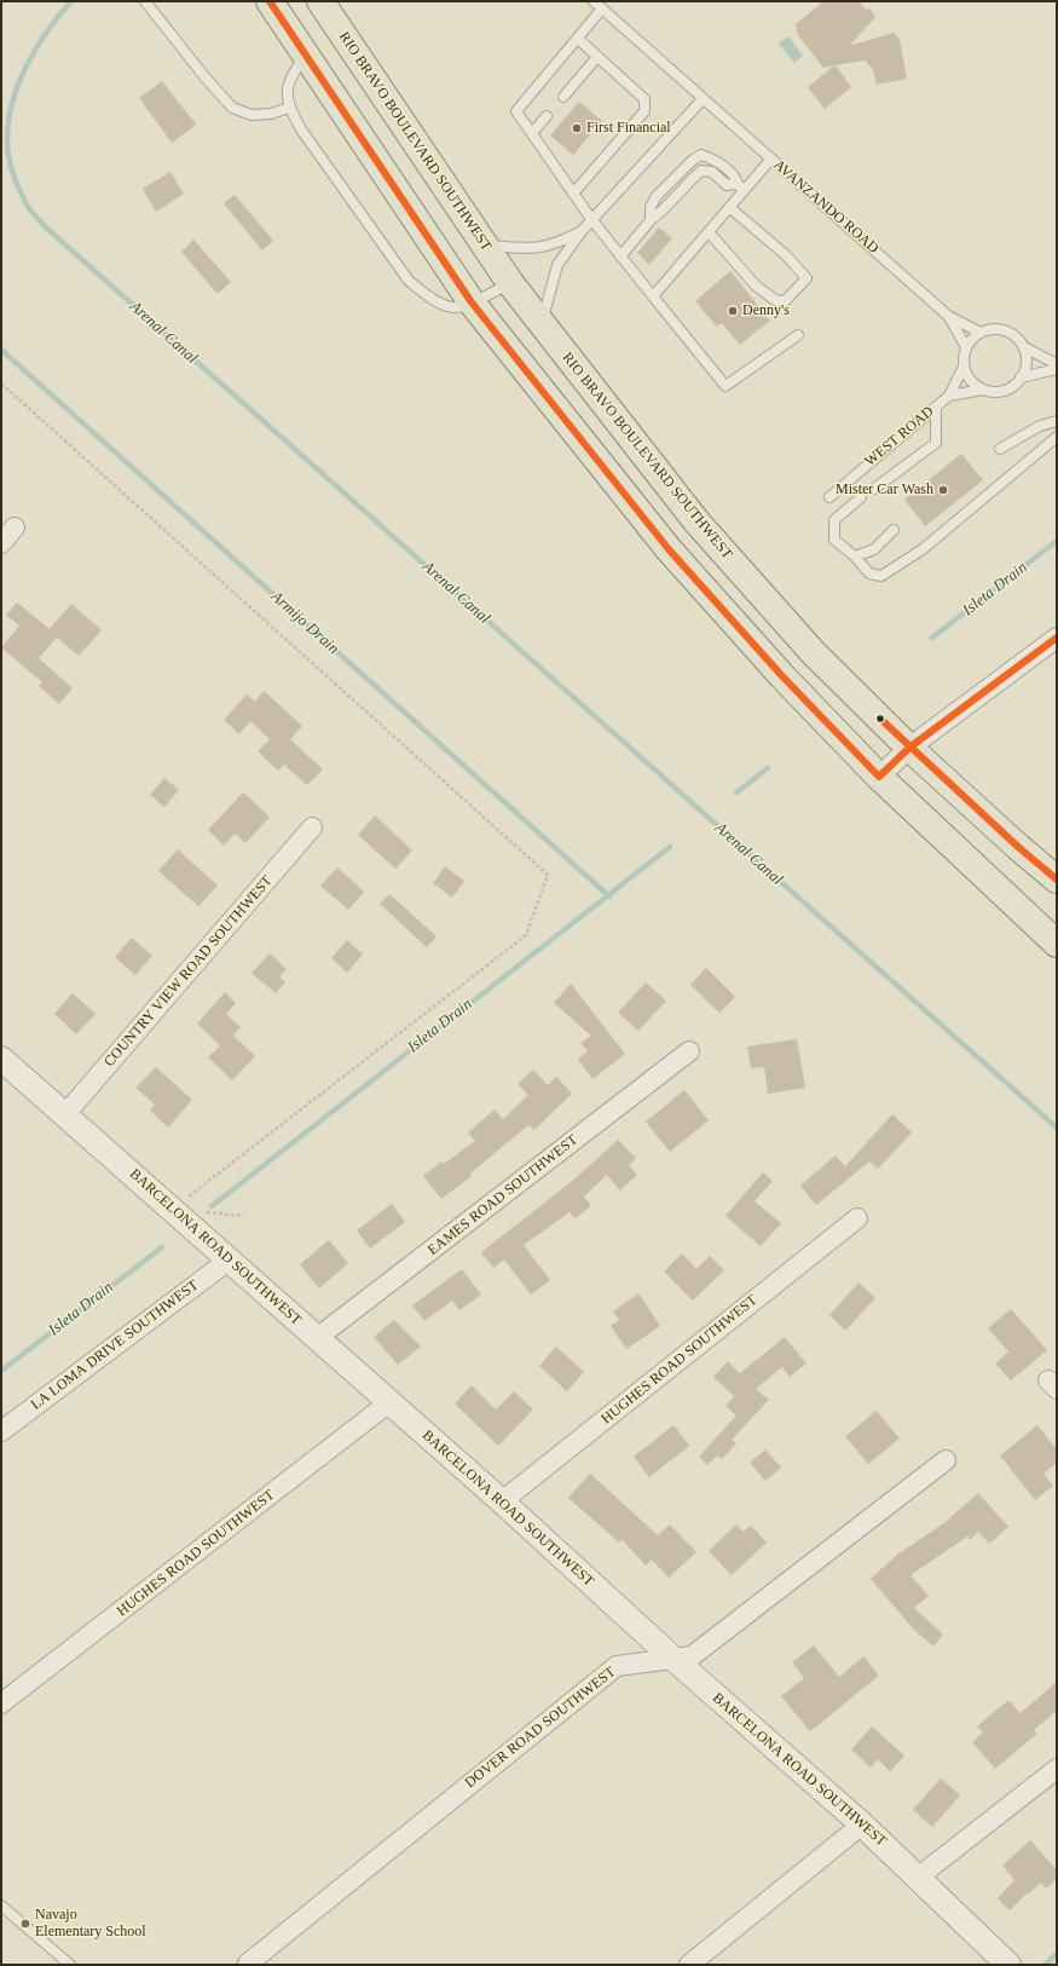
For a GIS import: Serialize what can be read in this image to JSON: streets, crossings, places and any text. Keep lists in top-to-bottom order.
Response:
{
  "streets": {
    "main road": ["RIO BRAVO BOULEVARD SOUTHWEST"],
    "street": [
      "COUNTRY VIEW ROAD SOUTHWEST",
      "EAMES ROAD SOUTHWEST",
      "BARCELONA ROAD SOUTHWEST",
      "LA LOMA DRIVE SOUTHWEST",
      "HUGHES ROAD SOUTHWEST",
      "DOVER ROAD SOUTHWEST"
    ],
    "lane": ["AVANZANDO ROAD", "WEST ROAD"]
  },
  "crossings": [
    ["AVANZANDO ROAD", "WEST ROAD"],
    ["COUNTRY VIEW ROAD SOUTHWEST", "BARCELONA ROAD SOUTHWEST"],
    ["EAMES ROAD SOUTHWEST", "BARCELONA ROAD SOUTHWEST"],
    ["BARCELONA ROAD SOUTHWEST", "LA LOMA DRIVE SOUTHWEST"],
    ["BARCELONA ROAD SOUTHWEST", "HUGHES ROAD SOUTHWEST"],
    ["BARCELONA ROAD SOUTHWEST", "DOVER ROAD SOUTHWEST"]
  ],
  "water": ["Arenal Canal", "Isleta Drain", "Armijo Drain"],
  "places": [
    "First Financial",
    "Denny's",
    "Mister Car Wash",
    "Navajo Elementary School"
  ]
}
